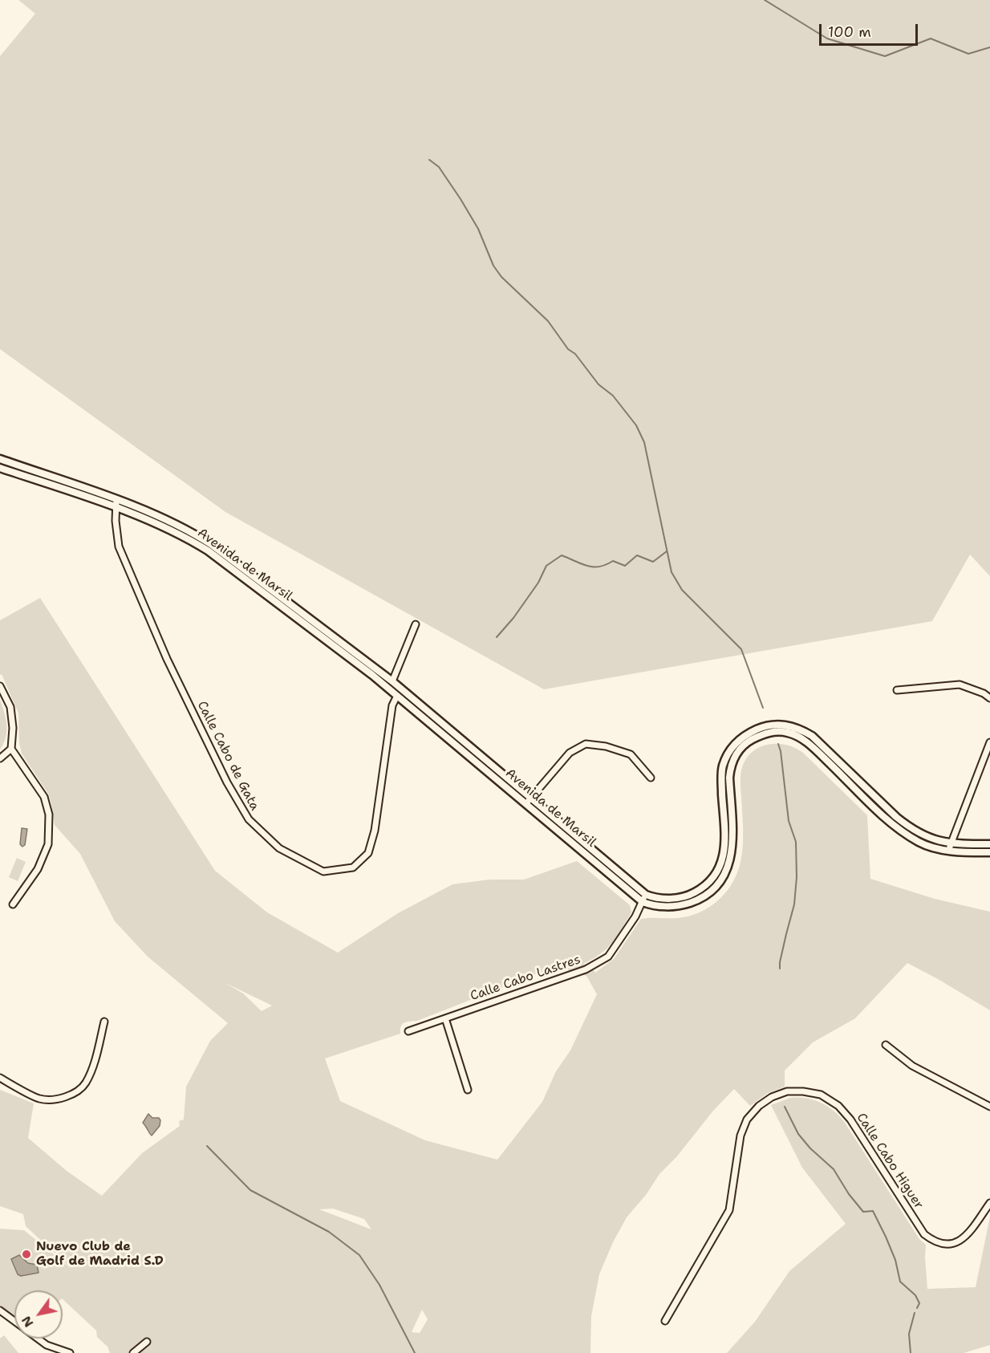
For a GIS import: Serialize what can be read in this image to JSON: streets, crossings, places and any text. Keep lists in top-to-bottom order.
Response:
{
  "streets": {
    "street": [
      "Avenida de Marsil",
      "Calle Cabo de Gata",
      "Calle Cabo Lastres",
      "Calle Cabo Higuer"
    ]
  },
  "crossings": [
    ["Avenida de Marsil", "Calle Cabo de Gata"],
    ["Avenida de Marsil", "Calle Cabo Lastres"]
  ],
  "places": ["Nuevo Club de Golf de Madrid S.D"],
  "scale_bar": "100 m",
  "north": "bottom left"
}
